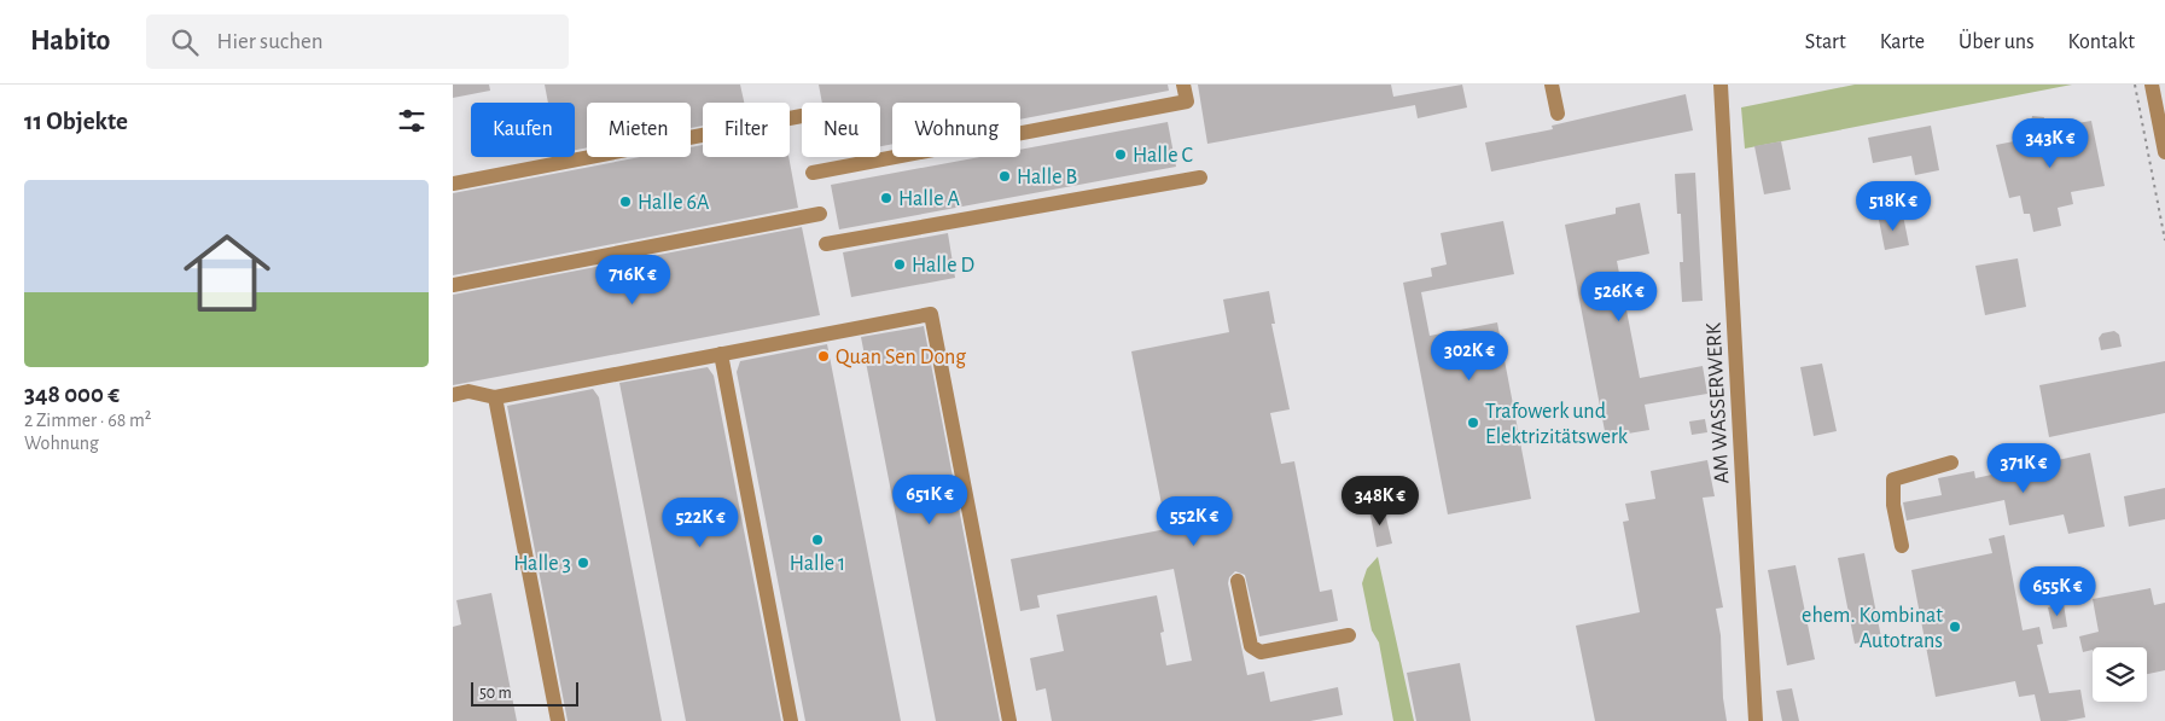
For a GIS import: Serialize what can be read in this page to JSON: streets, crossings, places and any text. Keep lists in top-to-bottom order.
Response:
{
  "streets": {
    "street": ["AM WASSERWERK"]
  },
  "places": [
    "Halle C",
    "Halle B",
    "Halle A",
    "Halle 6A",
    "Halle D",
    "Quan Sen Dong",
    "Trafowerk und Elektrizitätswerk",
    "Halle 1",
    "Halle 3",
    "ehem. Kombinat Autotrans"
  ],
  "scale_bar": "50 m",
  "page": {
    "header": "Habito",
    "search": "Hier suchen",
    "nav": [
      "Start",
      "Karte",
      "Über uns",
      "Kontakt"
    ],
    "heading": "11 Objekte",
    "chip": [
      "Kaufen",
      "Mieten",
      "Filter",
      "Neu",
      "Wohnung"
    ],
    "price": [
      "343K €",
      "518K €",
      "716K €",
      "526K €",
      "302K €",
      "371K €",
      "651K €",
      "348K €",
      "552K €",
      "522K €",
      "655K €"
    ],
    "list": [
      {
        "name": "348 000 €",
        "note": "2 Zimmer · 68 m² · Wohnung"
      }
    ],
    "scale": "50 m"
  }
}
